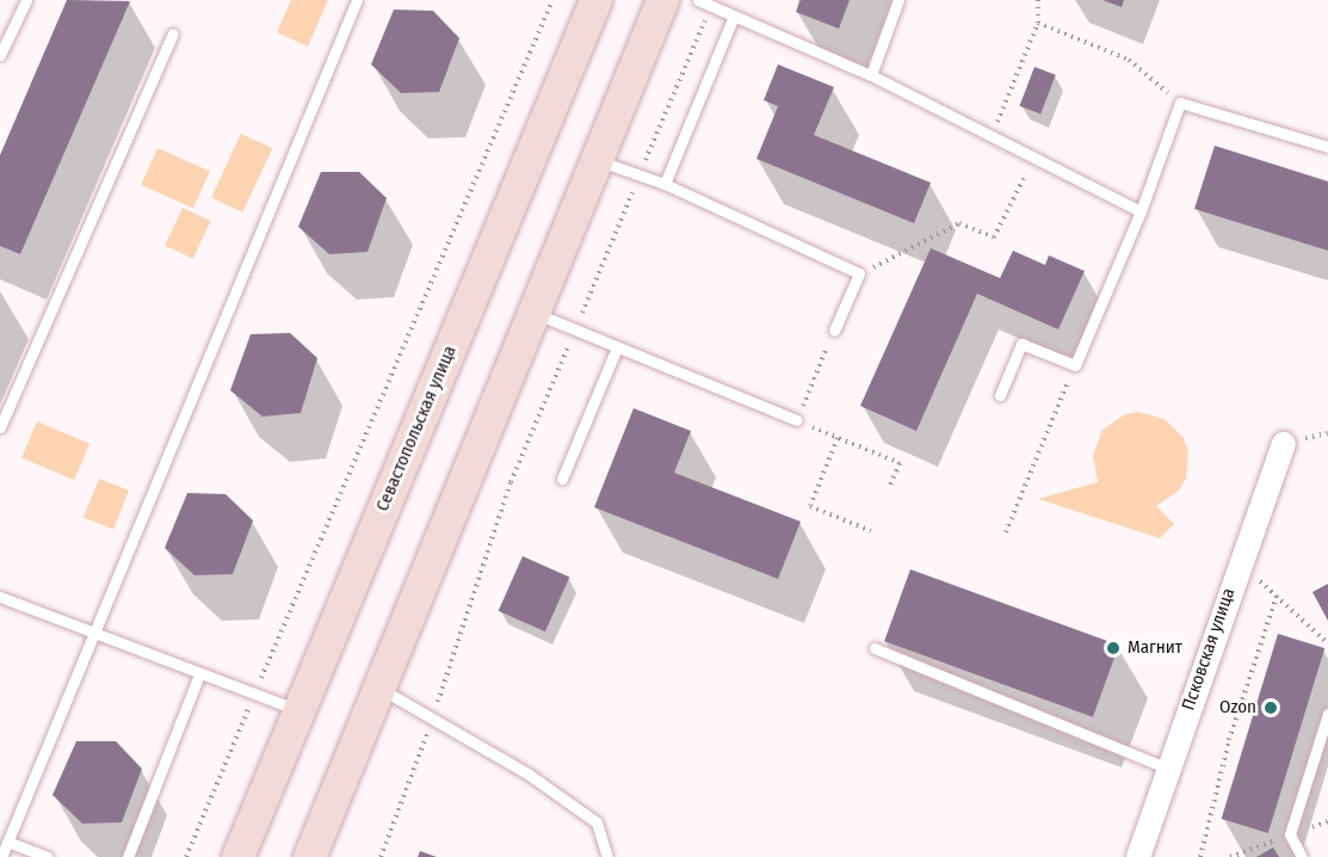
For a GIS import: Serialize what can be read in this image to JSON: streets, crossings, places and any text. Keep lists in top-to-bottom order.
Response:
{
  "streets": {
    "main road": ["Севастопольская улица"],
    "street": ["Псковская улица"]
  },
  "places": ["Магнит", "Ozon"]
}
